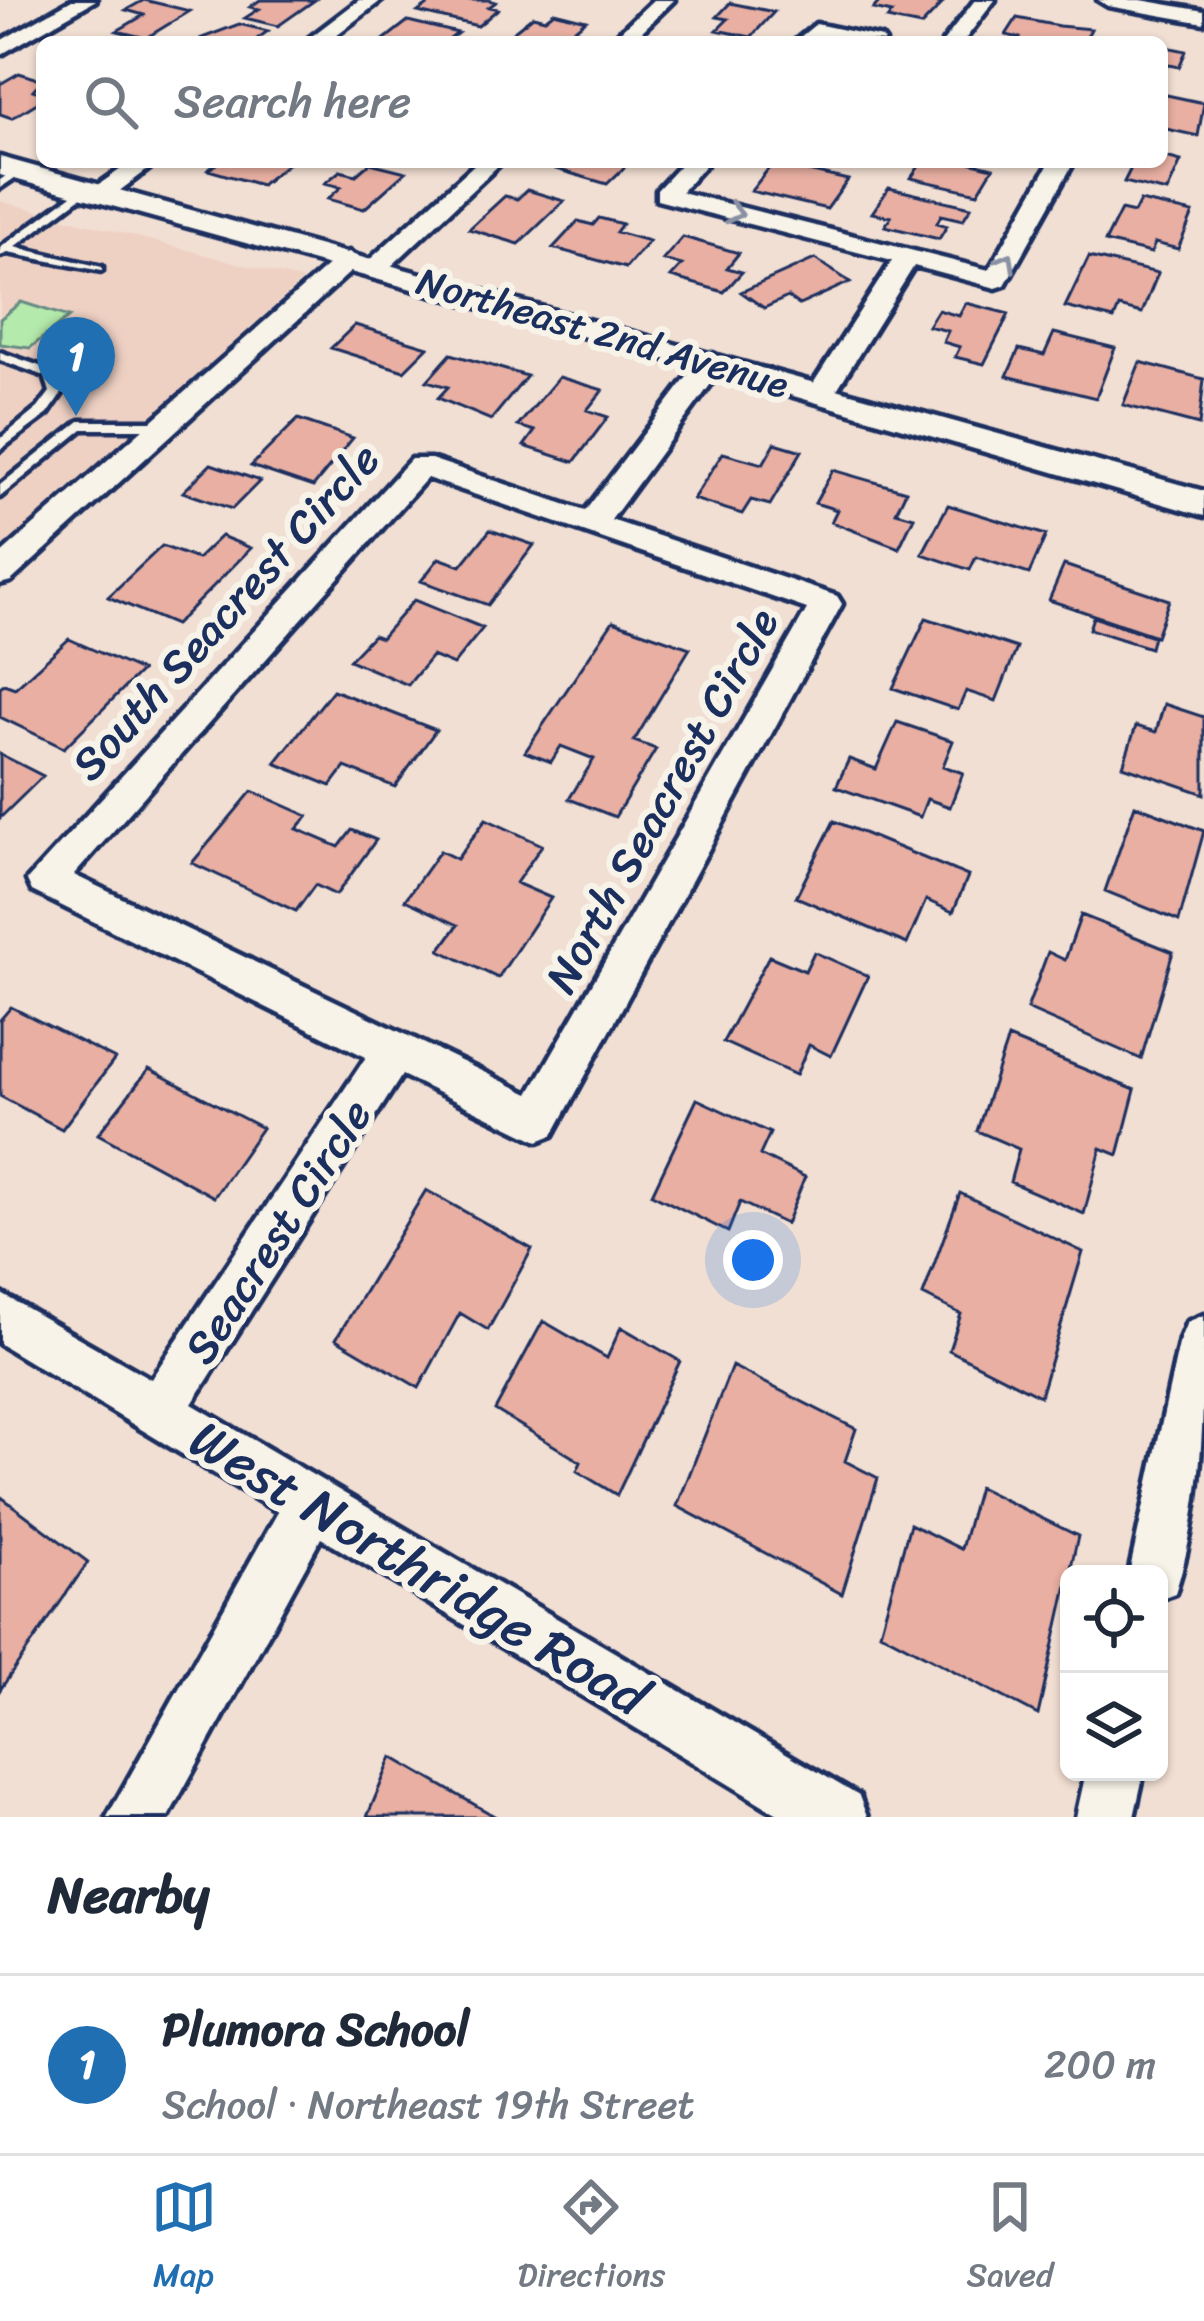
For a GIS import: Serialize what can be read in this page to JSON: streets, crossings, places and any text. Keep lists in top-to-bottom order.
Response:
{
  "streets": {
    "street": [
      "Northeast 2nd Avenue",
      "South Seacrest Circle",
      "North Seacrest Circle",
      "Seacrest Circle",
      "West Northridge Road"
    ]
  },
  "crossings": [
    ["South Seacrest Circle", "North Seacrest Circle"],
    ["South Seacrest Circle", "Seacrest Circle"],
    ["North Seacrest Circle", "Seacrest Circle"],
    ["Seacrest Circle", "West Northridge Road"]
  ],
  "page": {
    "search": "Search here",
    "pins": "1",
    "heading": "Nearby",
    "list": [
      {
        "mark": "1",
        "name": "Plumora School",
        "note": "School · Northeast 19th Street",
        "value": "200 m"
      }
    ],
    "nav": ["Map", "Directions", "Saved"]
  }
}
